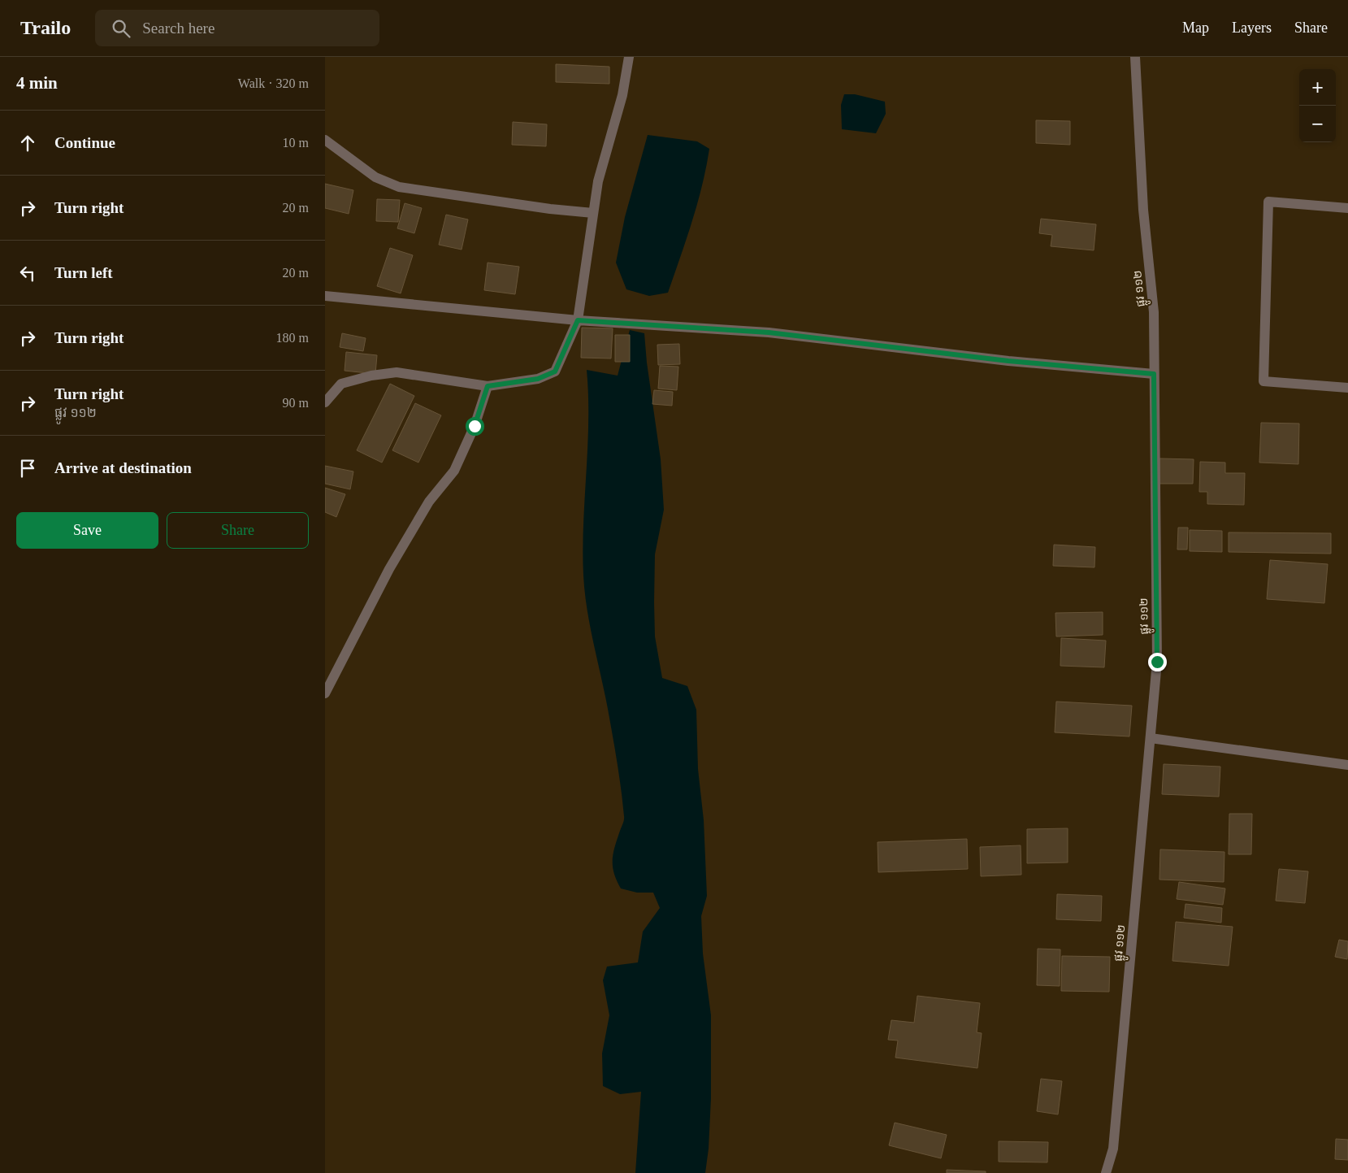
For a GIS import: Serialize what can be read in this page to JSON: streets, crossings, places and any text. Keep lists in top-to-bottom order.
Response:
{
  "streets": {
    "street": ["ផ្លូវ ១១២"]
  },
  "page": {
    "header": "Trailo",
    "search": "Search here",
    "nav": ["Map", "Layers", "Share"],
    "heading": ["4 min", "Walk · 320 m"],
    "map_buttons": ["+", "−"],
    "list": [
      ["Continue", "10 m"],
      ["Turn right", "20 m"],
      ["Turn left", "20 m"],
      ["Turn right", "180 m"],
      ["Turn right", "ផ្លូវ ១១២", "90 m"],
      "Arrive at destination"
    ],
    "buttons": ["Save", "Share"]
  }
}
